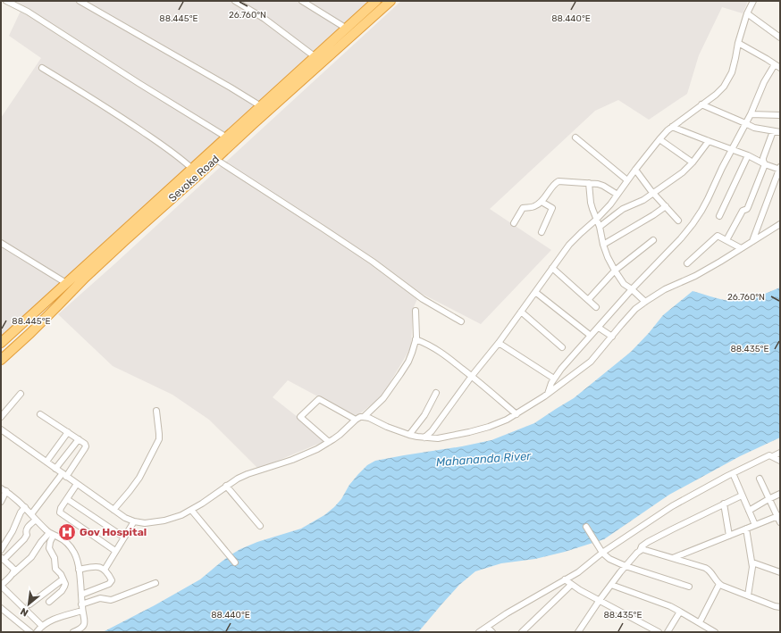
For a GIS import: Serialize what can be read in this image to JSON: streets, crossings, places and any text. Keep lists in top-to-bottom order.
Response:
{
  "streets": {
    "highway": ["Sevoke Road"]
  },
  "water": ["Mahananda River"],
  "places": {
    "hospital": ["Gov Hospital"]
  },
  "north": "bottom left",
  "coordinates": [
    "26.760°N",
    "88.445°E",
    "88.440°E",
    "88.435°E"
  ]
}
